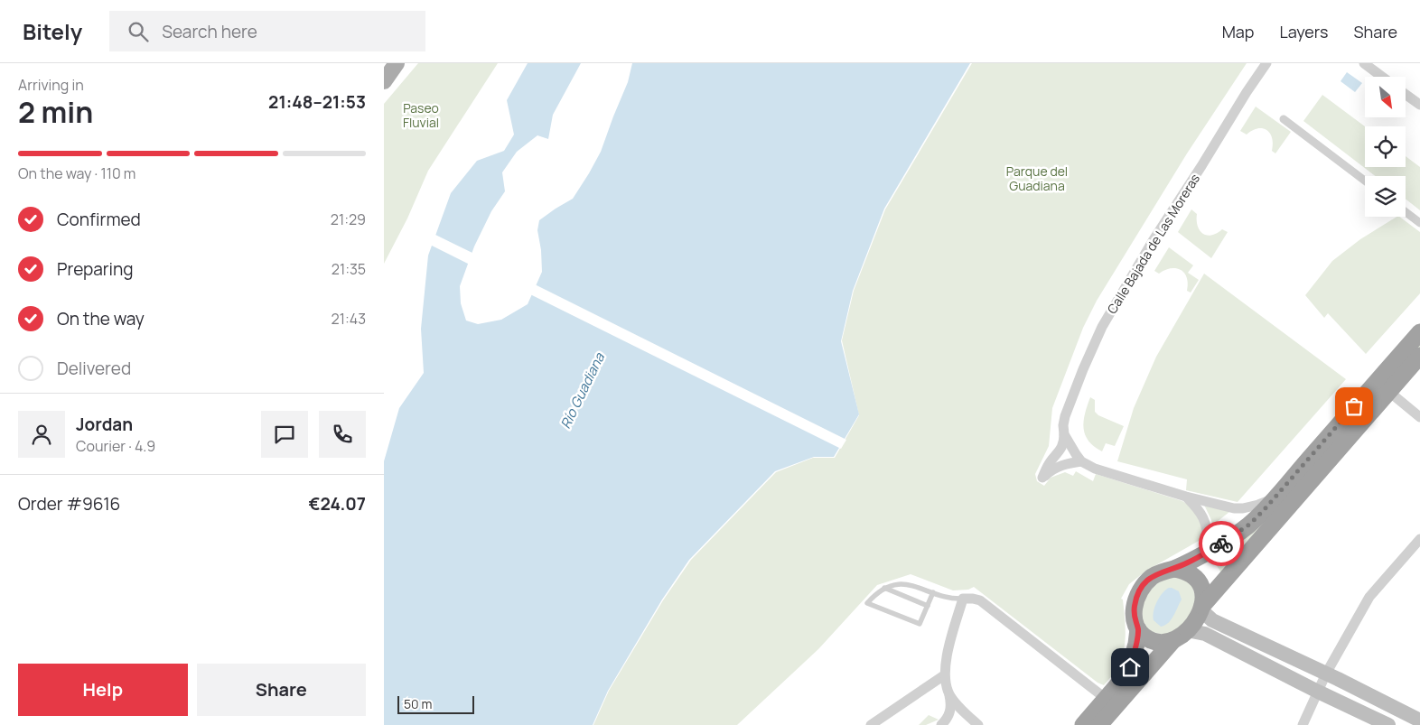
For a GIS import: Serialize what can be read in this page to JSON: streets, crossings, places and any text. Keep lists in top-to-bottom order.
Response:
{
  "streets": {
    "street": ["Calle Bajada de Las Moreras"]
  },
  "water": ["Río Guadiana"],
  "parks": ["Paseo Fluvial", "Parque del Guadiana"],
  "scale_bar": "50 m",
  "north": "bottom right",
  "page": {
    "header": "Bitely",
    "search": "Search here",
    "nav": ["Map", "Layers", "Share"],
    "heading": ["2 min", "Arriving in", "21:48–21:53"],
    "panel": [
      "Jordan",
      "Courier · 4.9",
      "Order #9616",
      "€24.07"
    ],
    "bar": "On the way · 110 m",
    "list": [
      ["Confirmed", "21:29"],
      ["Preparing", "21:35"],
      ["On the way", "21:43"],
      "Delivered"
    ],
    "buttons": ["Help", "Share"],
    "scale": "50 m"
  }
}
